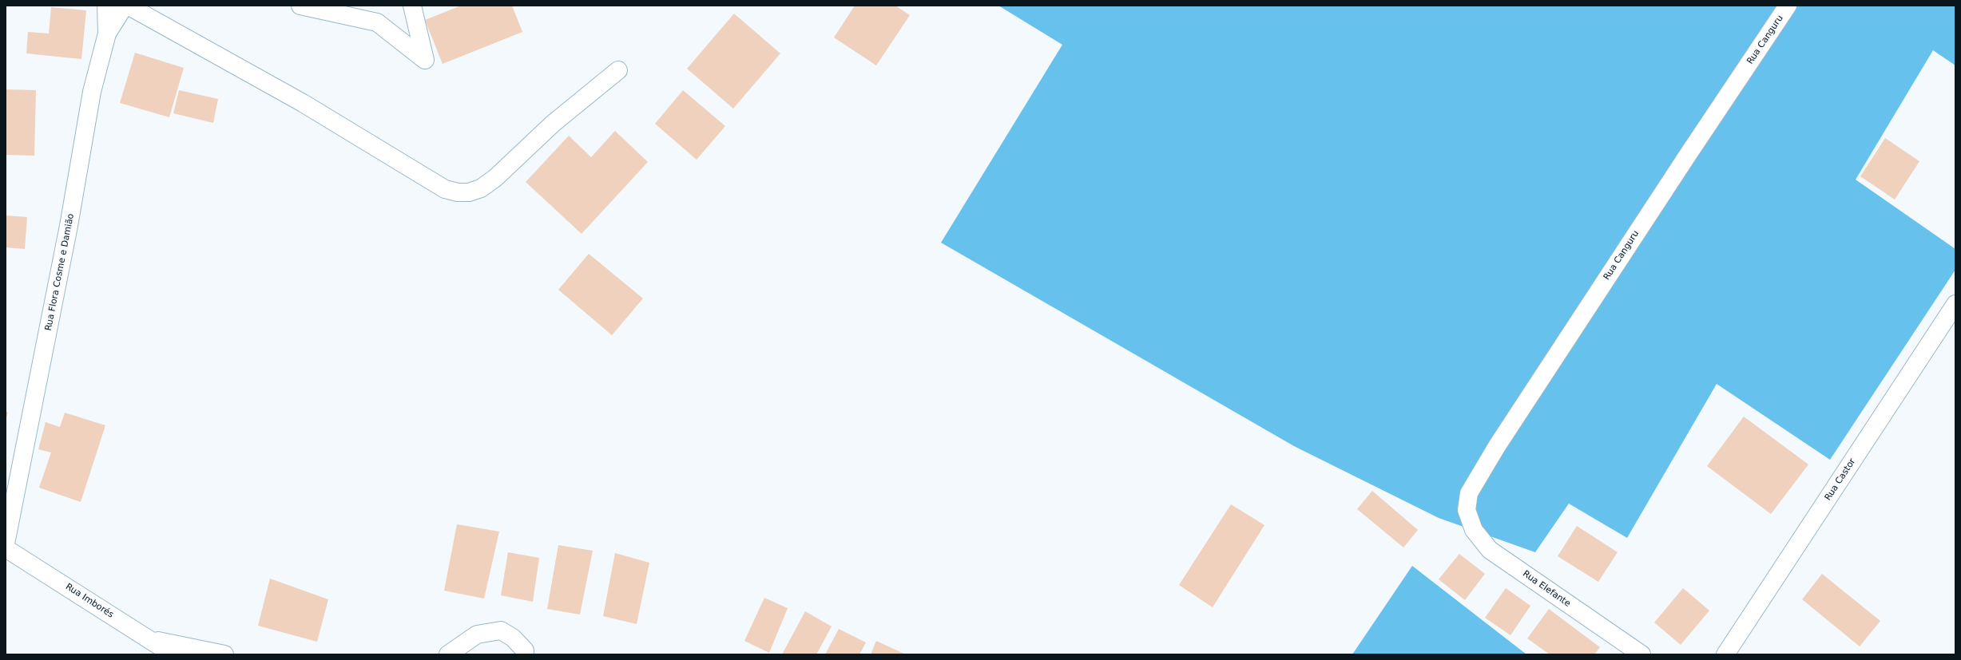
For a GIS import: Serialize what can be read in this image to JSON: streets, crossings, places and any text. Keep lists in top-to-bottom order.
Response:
{
  "streets": {
    "street": [
      "Rua Canguru",
      "Rua Flora Cosme e Damião",
      "Rua Castor",
      "Rua Elefante",
      "Rua Imborés"
    ]
  },
  "crossings": [
    ["Rua Canguru", "Rua Elefante"]
  ]
}
